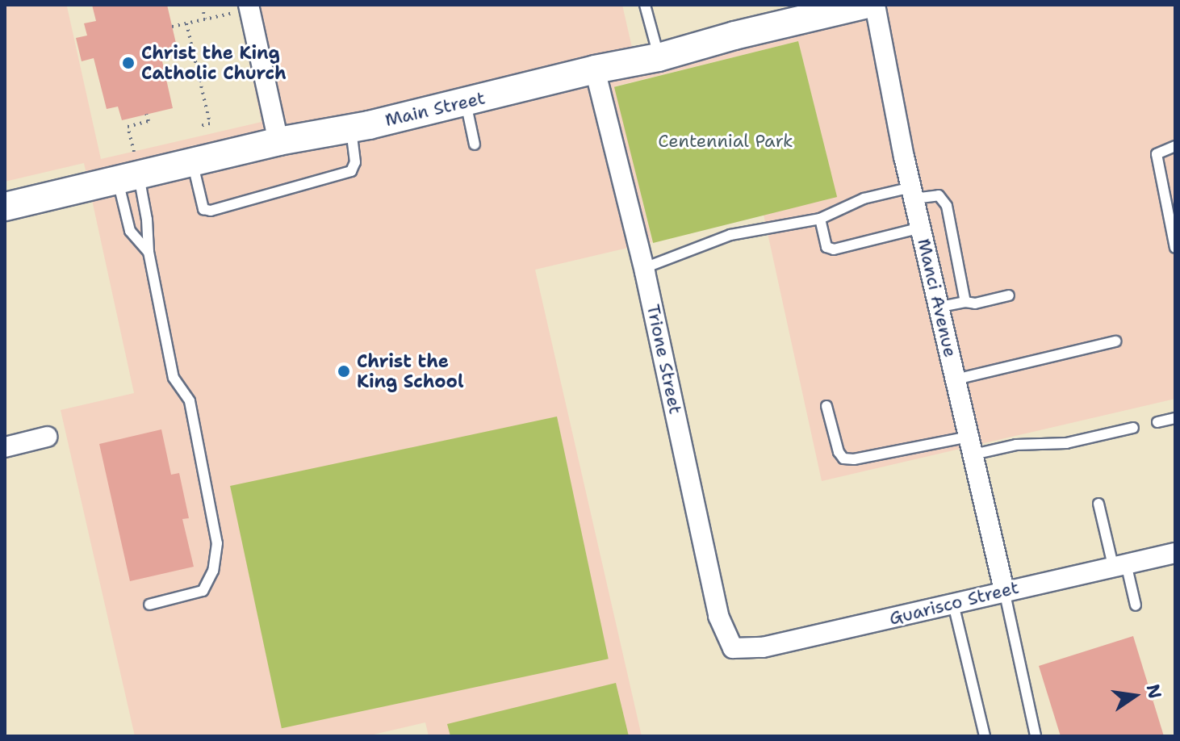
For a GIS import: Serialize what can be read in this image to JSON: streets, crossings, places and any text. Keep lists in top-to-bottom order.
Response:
{
  "streets": {
    "main road": ["Main Street"],
    "street": ["Manci Avenue", "Trione Street", "Guarisco Street"]
  },
  "crossings": [
    ["Main Street", "Manci Avenue"],
    ["Main Street", "Trione Street"],
    ["Manci Avenue", "Guarisco Street"],
    ["Trione Street", "Guarisco Street"]
  ],
  "parks": ["Centennial Park"],
  "places": ["Christ the King Catholic Church", "Christ the King School"],
  "north": "right"
}
